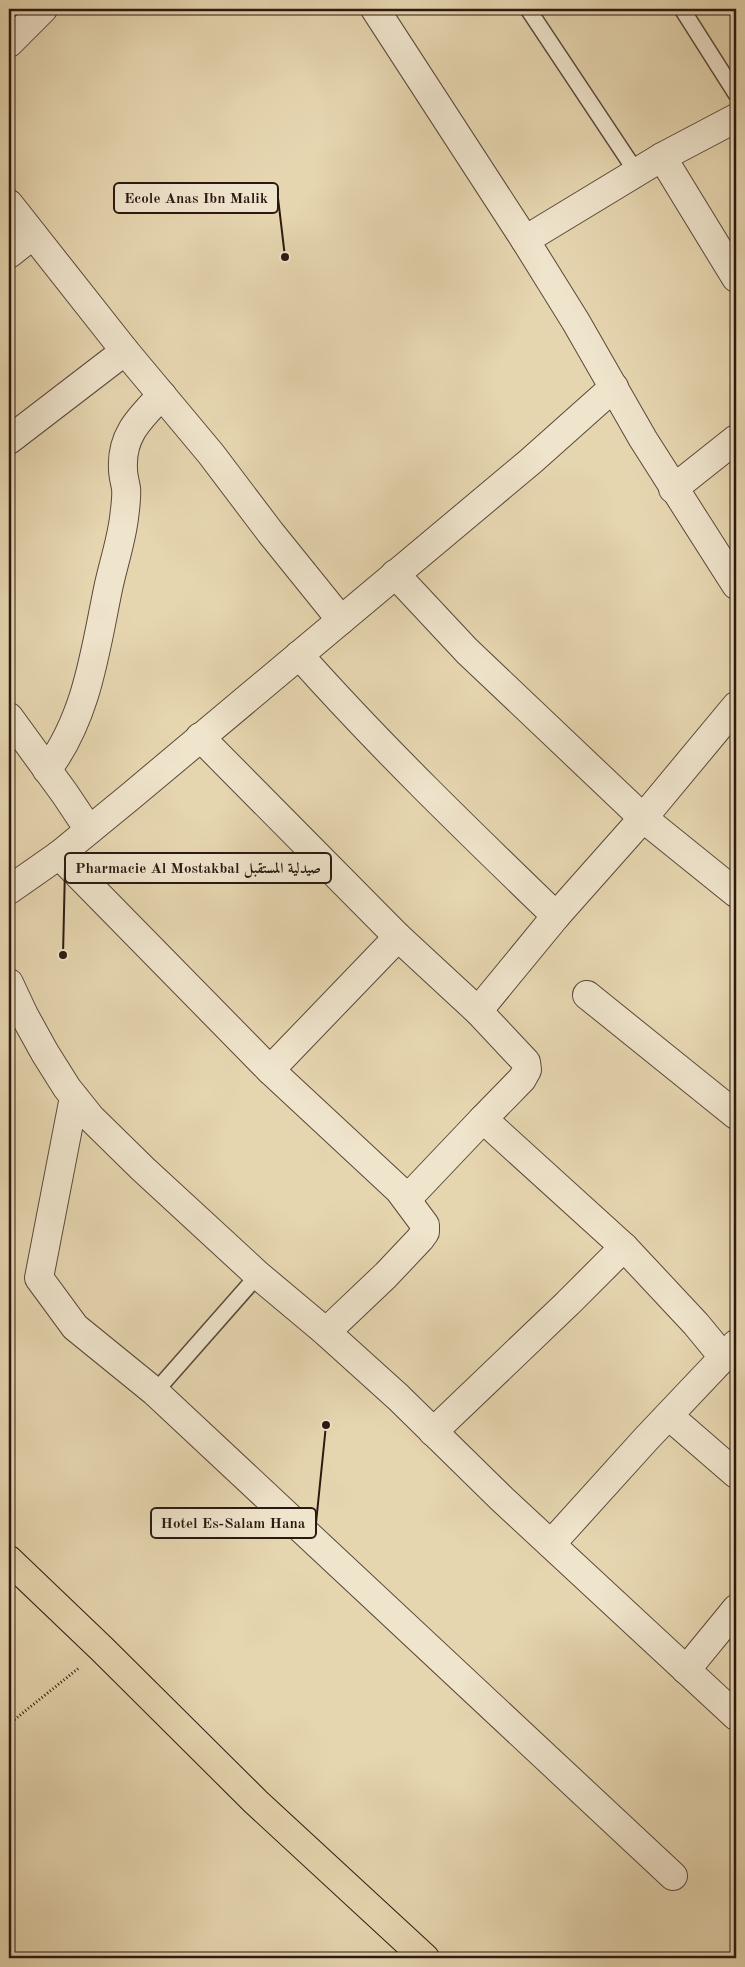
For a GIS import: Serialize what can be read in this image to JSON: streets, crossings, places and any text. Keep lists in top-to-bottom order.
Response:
{
  "places": ["Ecole Anas Ibn Malik", "Pharmacie Al Mostakbal صيدلية المستقبل", "Hotel Es-Salam Hana"]
}
